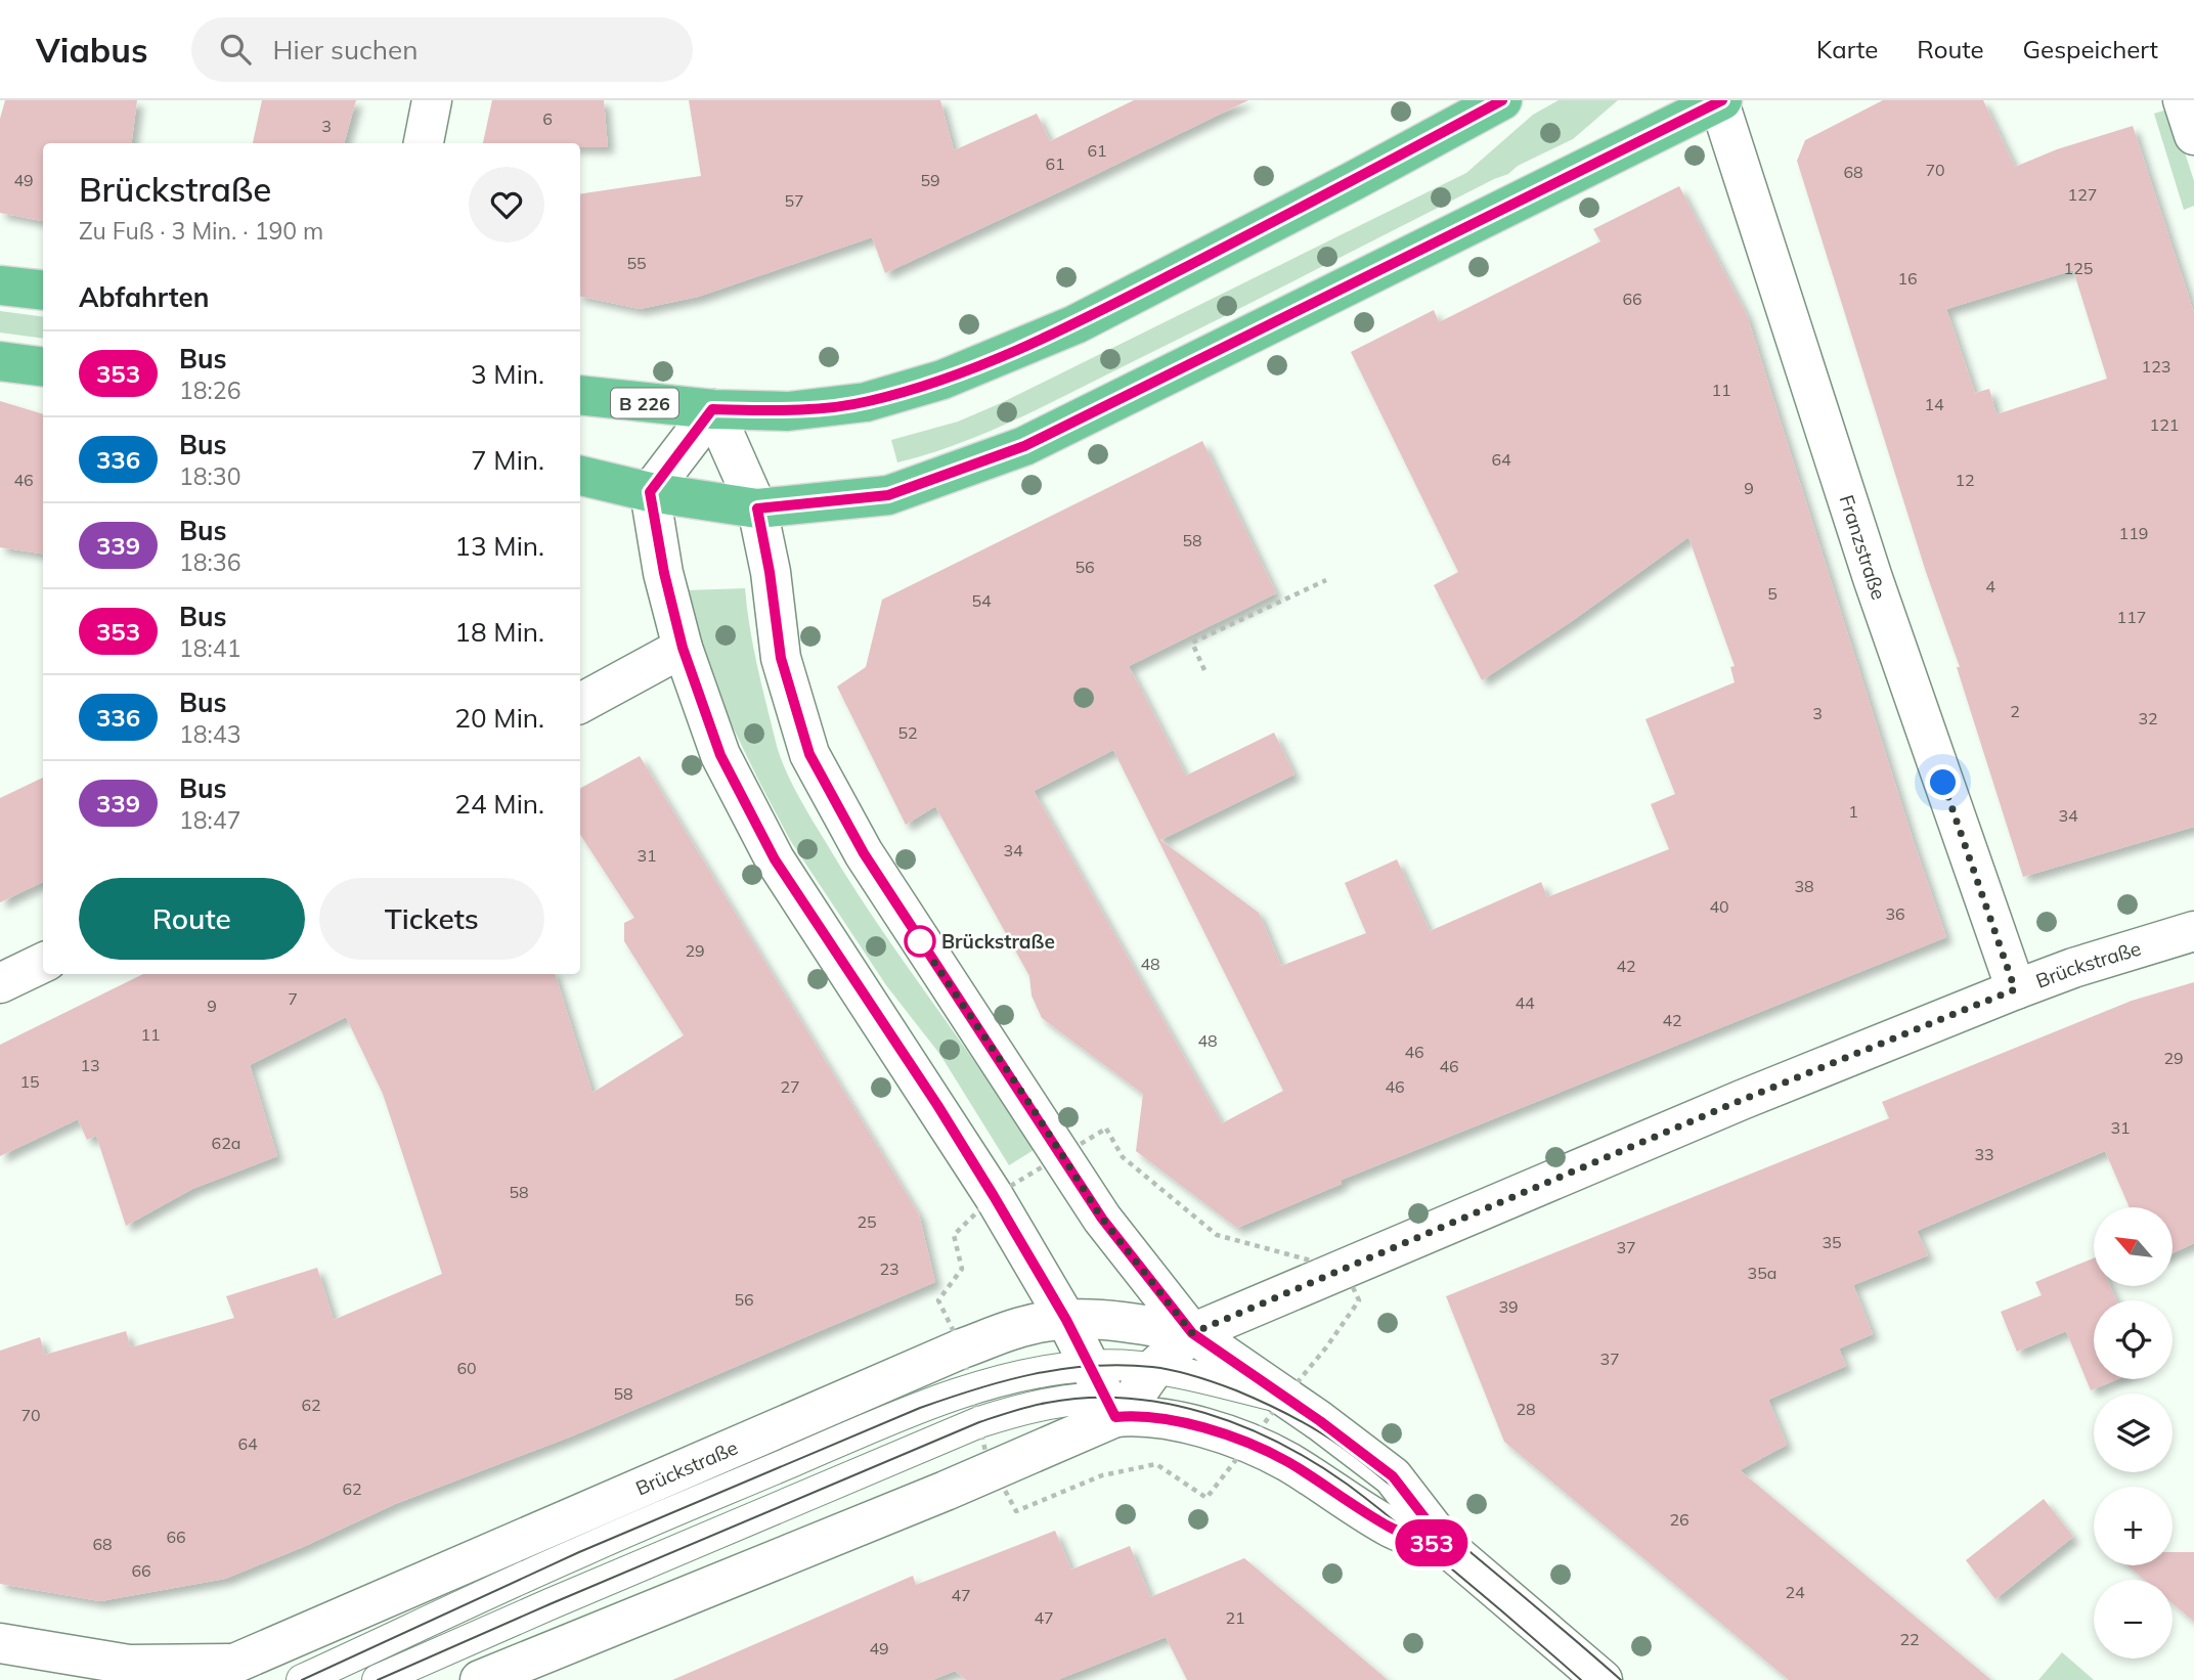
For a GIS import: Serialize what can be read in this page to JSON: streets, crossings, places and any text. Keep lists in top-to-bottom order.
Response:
{
  "streets": {
    "main road": ["B 226"],
    "street": ["Franzstraße", "Brückstraße"]
  },
  "crossings": [
    ["Franzstraße", "Brückstraße"]
  ],
  "places": ["Brückstraße"],
  "lines": ["bus line 353"],
  "house_numbers": [
    "6",
    "3",
    "61",
    "61",
    "70",
    "68",
    "49",
    "59",
    "127",
    "57",
    "55",
    "125",
    "16",
    "66",
    "123",
    "11",
    "14",
    "121",
    "64",
    "46",
    "12",
    "9",
    "119",
    "58",
    "56",
    "4",
    "5",
    "54",
    "117",
    "2",
    "3",
    "32",
    "52",
    "1",
    "34",
    "34",
    "31",
    "38",
    "40",
    "36",
    "29",
    "48",
    "42",
    "7",
    "44",
    "9",
    "42",
    "11",
    "48",
    "46",
    "29",
    "13",
    "46",
    "15",
    "27",
    "46",
    "31",
    "62a",
    "33",
    "58",
    "25",
    "35",
    "37",
    "23",
    "35a",
    "56",
    "39",
    "37",
    "60",
    "58",
    "62",
    "28",
    "70",
    "64",
    "62",
    "26",
    "66",
    "68",
    "66",
    "24",
    "47",
    "47",
    "21",
    "22",
    "49"
  ],
  "north": "top left",
  "page": {
    "header": "Viabus",
    "search": "Hier suchen",
    "nav": ["Karte", "Route", "Gespeichert"],
    "on_map": "353",
    "heading": [
      ["Brückstraße", "Zu Fuß · 3 Min. · 190 m"],
      "Abfahrten"
    ],
    "list": [
      {
        "mark": "353",
        "name": "Bus",
        "note": "18:26",
        "value": "3 Min."
      },
      {
        "mark": "336",
        "name": "Bus",
        "note": "18:30",
        "value": "7 Min."
      },
      {
        "mark": "339",
        "name": "Bus",
        "note": "18:36",
        "value": "13 Min."
      },
      {
        "mark": "353",
        "name": "Bus",
        "note": "18:41",
        "value": "18 Min."
      },
      {
        "mark": "336",
        "name": "Bus",
        "note": "18:43",
        "value": "20 Min."
      },
      {
        "mark": "339",
        "name": "Bus",
        "note": "18:47",
        "value": "24 Min."
      }
    ],
    "buttons": ["Route", "Tickets"],
    "map_buttons": ["+", "−"]
  }
}
